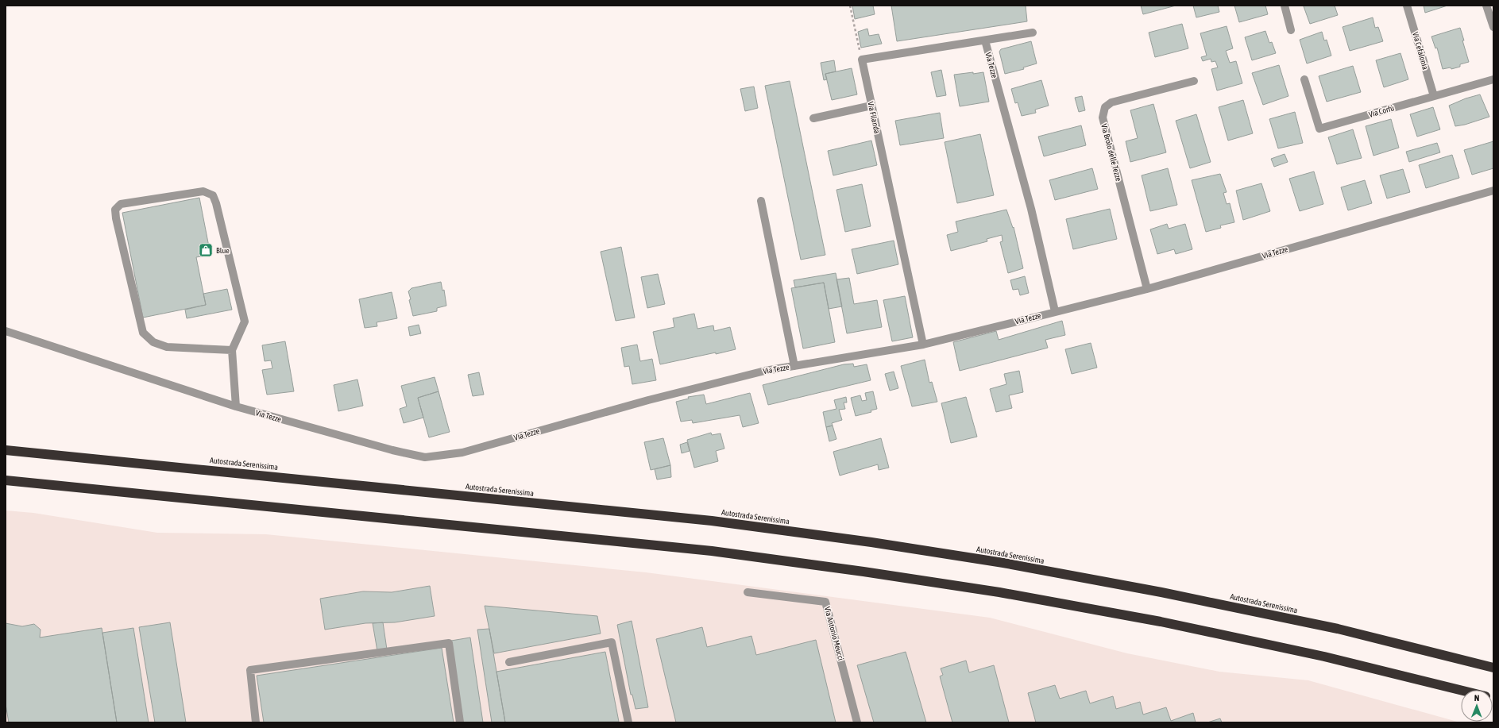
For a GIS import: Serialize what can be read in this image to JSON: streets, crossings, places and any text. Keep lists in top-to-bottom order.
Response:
{
  "streets": {
    "highway": ["Autostrada Serenissima"],
    "street": [
      "Via Cefalonia",
      "Via Tezze",
      "Via Corfù",
      "Via Filanda",
      "Via Brolo delle Tezze",
      "Via Antonio Meucci"
    ]
  },
  "crossings": [
    ["Via Cefalonia", "Via Corfù"],
    ["Via Tezze", "Via Filanda"],
    ["Via Tezze", "Via Brolo delle Tezze"]
  ],
  "places": {
    "shop": ["Blue"]
  },
  "north": "top"
}
